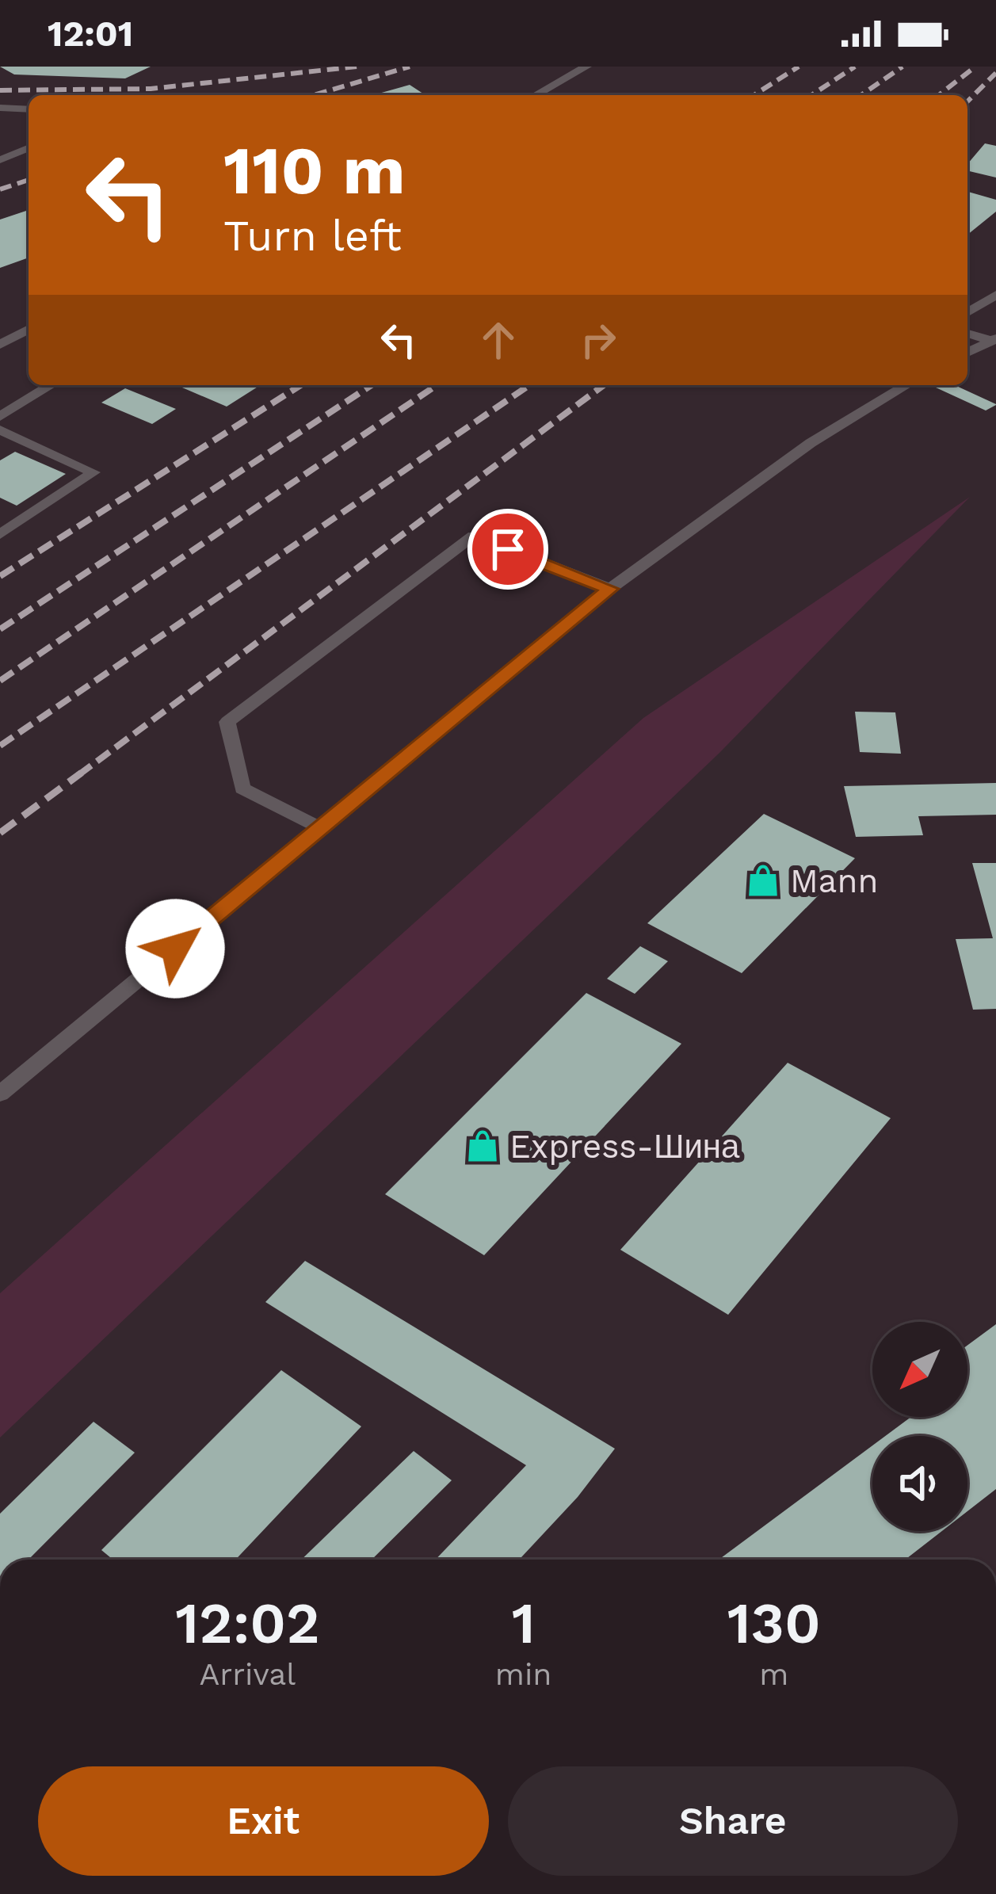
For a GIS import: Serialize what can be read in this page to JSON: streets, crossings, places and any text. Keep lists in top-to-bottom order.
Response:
{
  "places": {
    "shop": ["Mann", "Express-Шина"]
  },
  "north": "bottom left",
  "page": {
    "status": "12:01",
    "turn": ["110 m", "Turn left"],
    "eta": [
      "12:02",
      "Arrival",
      "1",
      "min",
      "130",
      "m"
    ],
    "buttons": ["Exit", "Share"]
  }
}
